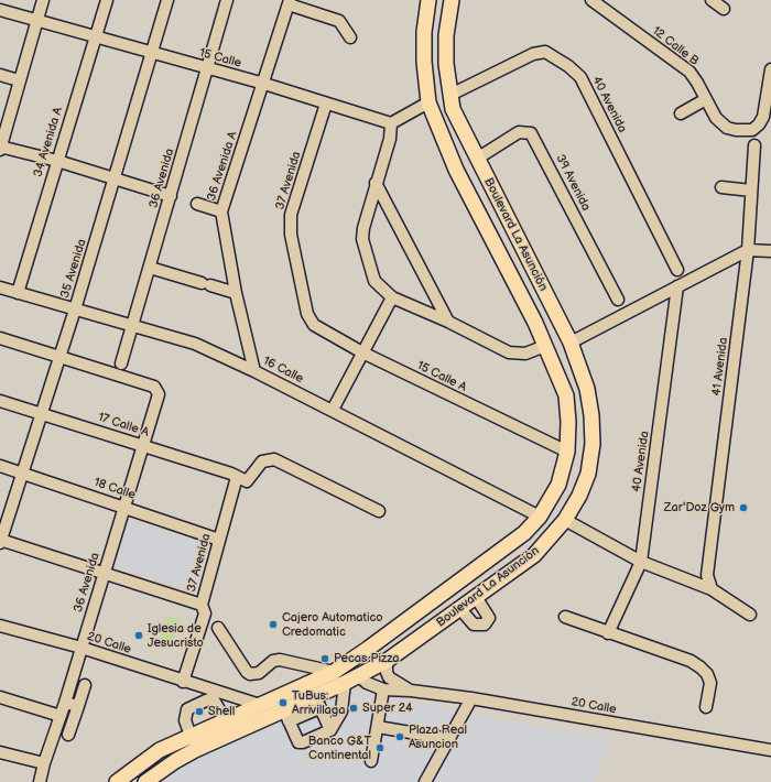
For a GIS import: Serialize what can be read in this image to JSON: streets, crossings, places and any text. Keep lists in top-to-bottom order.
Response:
{
  "streets": {
    "main road": ["Boulevard La Asunción"],
    "street": [
      "12 Calle B",
      "15 Calle",
      "40 Avenida",
      "34 Avenida A",
      "36 Avenida A",
      "36 Avenida",
      "37 Avenida",
      "39 Avenida",
      "35 Avenida",
      "41 Avenida",
      "16 Calle",
      "15 Calle A",
      "17 Calle A",
      "18 Calle",
      "20 Calle"
    ]
  },
  "crossings": [
    ["15 Calle", "34 Avenida A"],
    ["15 Calle", "36 Avenida A"],
    ["15 Calle", "36 Avenida"],
    ["15 Calle", "37 Avenida"],
    ["15 Calle", "35 Avenida"],
    ["40 Avenida", "Boulevard La Asunción"],
    ["34 Avenida A", "16 Calle"],
    ["36 Avenida A", "16 Calle"],
    ["36 Avenida", "35 Avenida"],
    ["36 Avenida", "16 Calle"],
    ["36 Avenida", "17 Calle A"],
    ["36 Avenida", "18 Calle"],
    ["36 Avenida", "20 Calle"],
    ["37 Avenida", "15 Calle A"],
    ["37 Avenida", "17 Calle A"],
    ["37 Avenida", "18 Calle"],
    ["37 Avenida", "20 Calle"],
    ["39 Avenida", "Boulevard La Asunción"],
    ["Boulevard La Asunción", "16 Calle"],
    ["Boulevard La Asunción", "15 Calle A"],
    ["Boulevard La Asunción", "20 Calle"],
    ["35 Avenida", "16 Calle"],
    ["35 Avenida", "17 Calle A"],
    ["35 Avenida", "18 Calle"]
  ],
  "places": [
    "Zar'Doz Gym",
    "Cajero Automatico Credomatic",
    "Iglesia de Jesucristo",
    "Pecas Pizza",
    "TuBus: Arrivillaga",
    "Super 24",
    "Shell",
    "Plaza Real Asuncion",
    "Banco G&T Continental"
  ]
}
